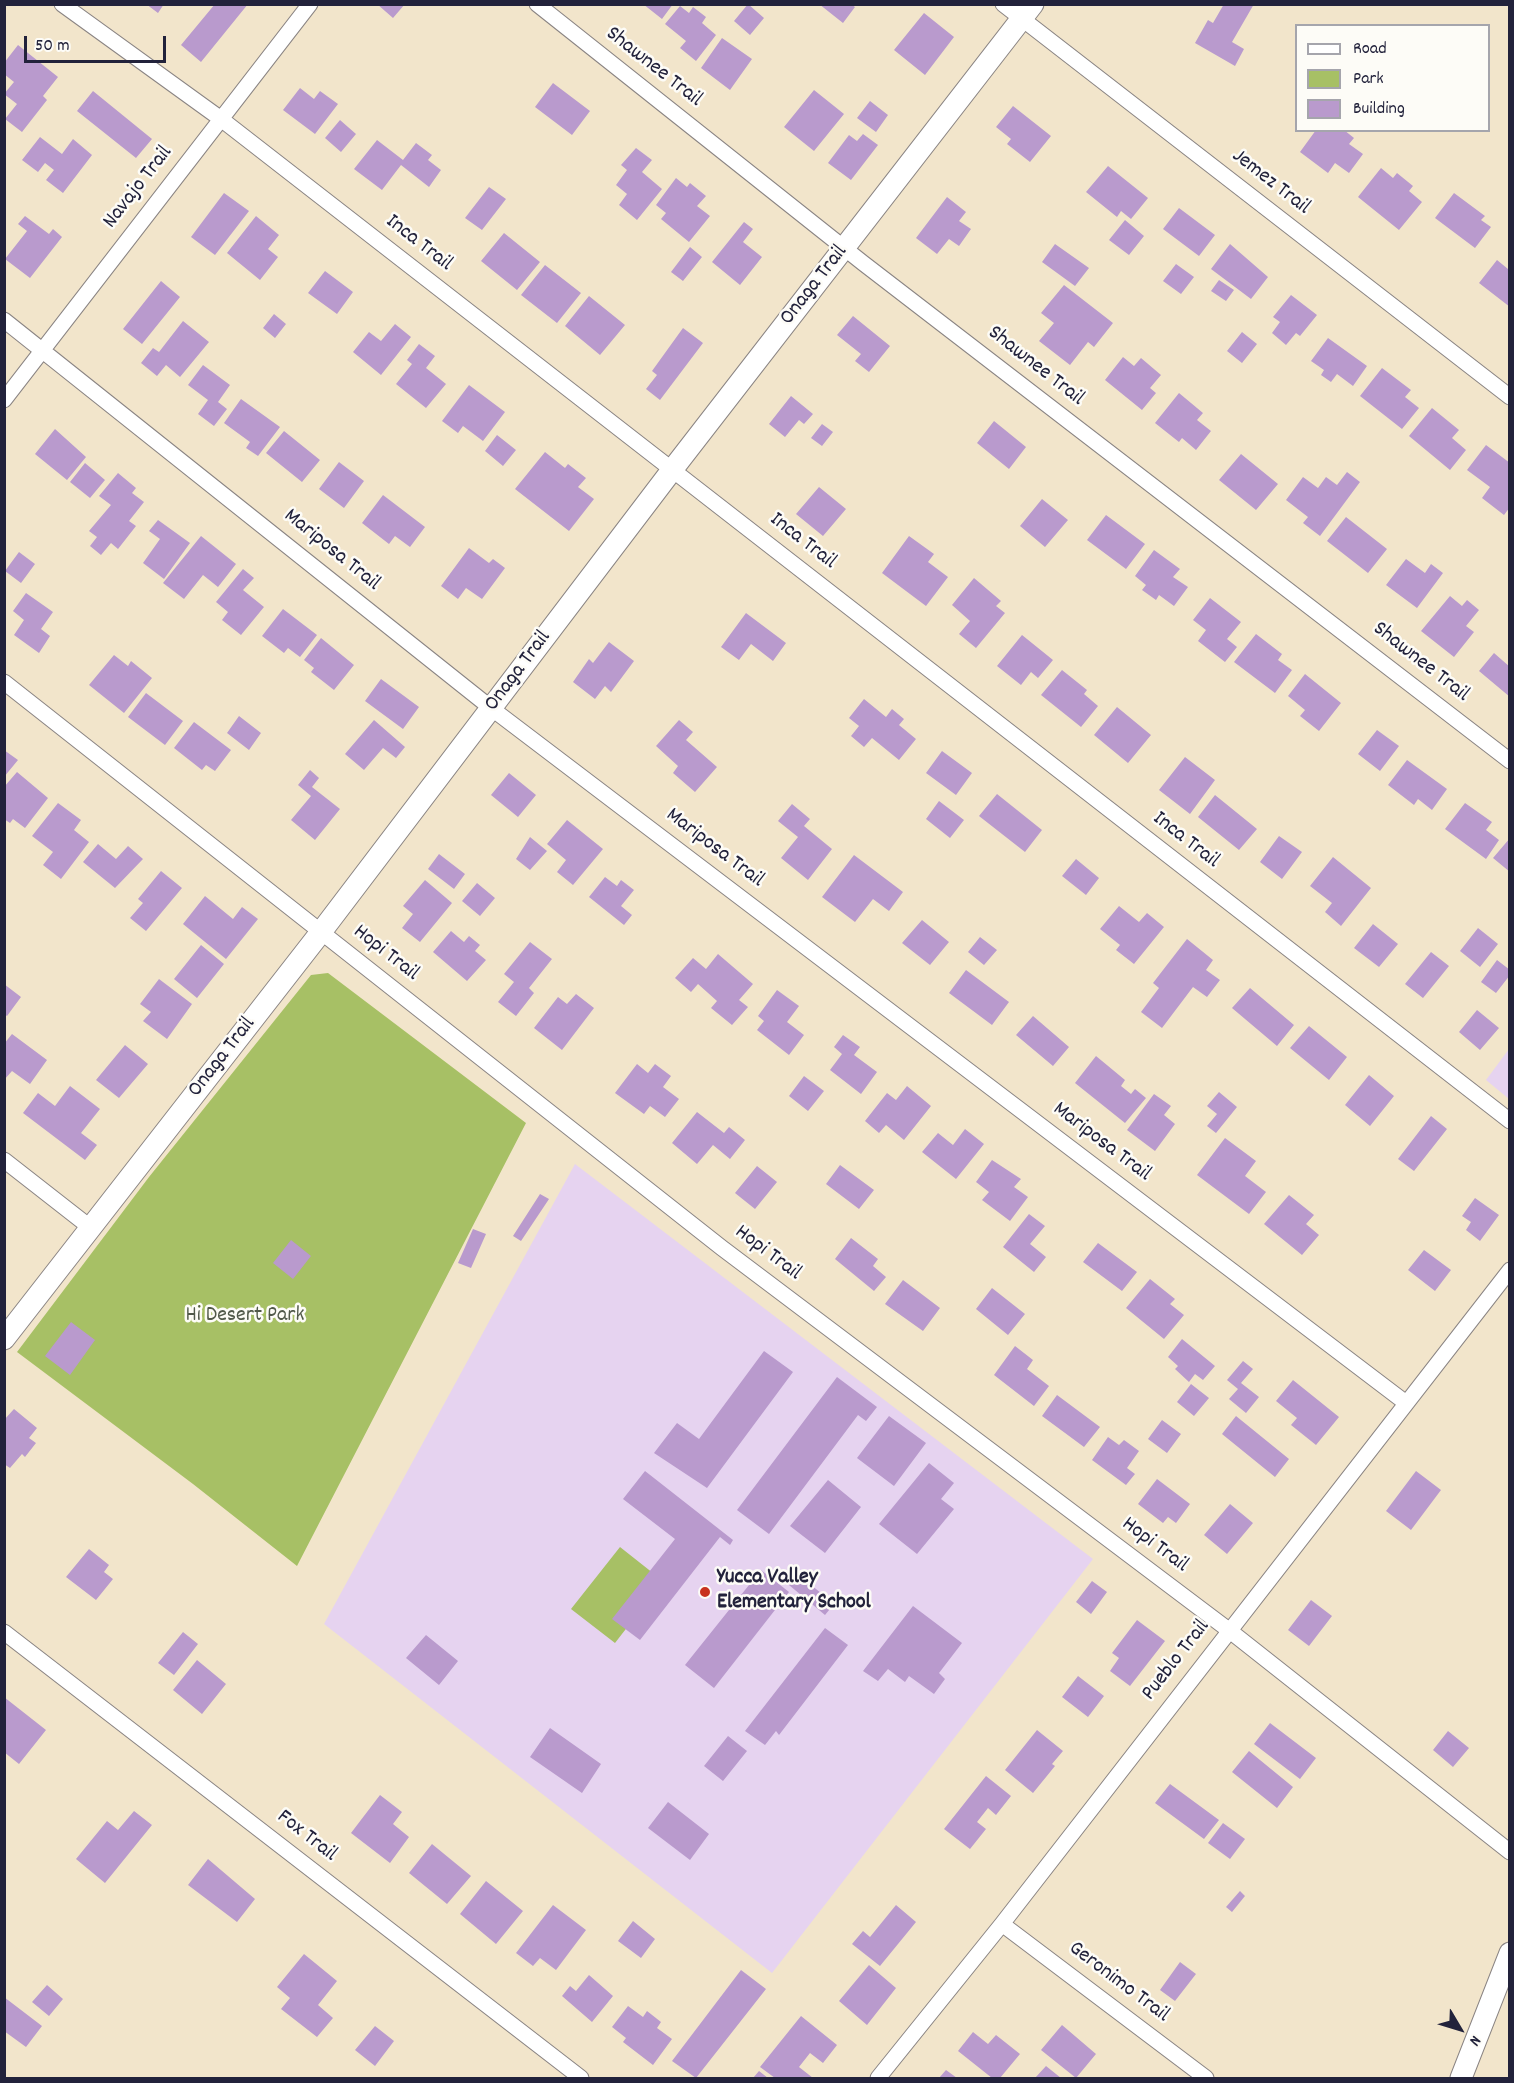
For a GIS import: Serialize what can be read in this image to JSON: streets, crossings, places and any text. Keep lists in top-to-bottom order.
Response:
{
  "streets": {
    "street": [
      "Shawnee Trail",
      "Jemez Trail",
      "Navajo Trail",
      "Inca Trail",
      "Onaga Trail",
      "Mariposa Trail",
      "Hopi Trail",
      "Pueblo Trail",
      "Fox Trail",
      "Geronimo Trail"
    ]
  },
  "crossings": [
    ["Shawnee Trail", "Onaga Trail"],
    ["Jemez Trail", "Onaga Trail"],
    ["Navajo Trail", "Inca Trail"],
    ["Navajo Trail", "Mariposa Trail"],
    ["Inca Trail", "Onaga Trail"],
    ["Onaga Trail", "Mariposa Trail"],
    ["Onaga Trail", "Hopi Trail"],
    ["Mariposa Trail", "Pueblo Trail"],
    ["Hopi Trail", "Pueblo Trail"],
    ["Pueblo Trail", "Geronimo Trail"]
  ],
  "parks": ["Hi Desert Park"],
  "places": ["Yucca Valley Elementary School"],
  "legend": ["Road", "Park", "Building"],
  "scale_bar": "50 m",
  "north": "bottom right"
}
